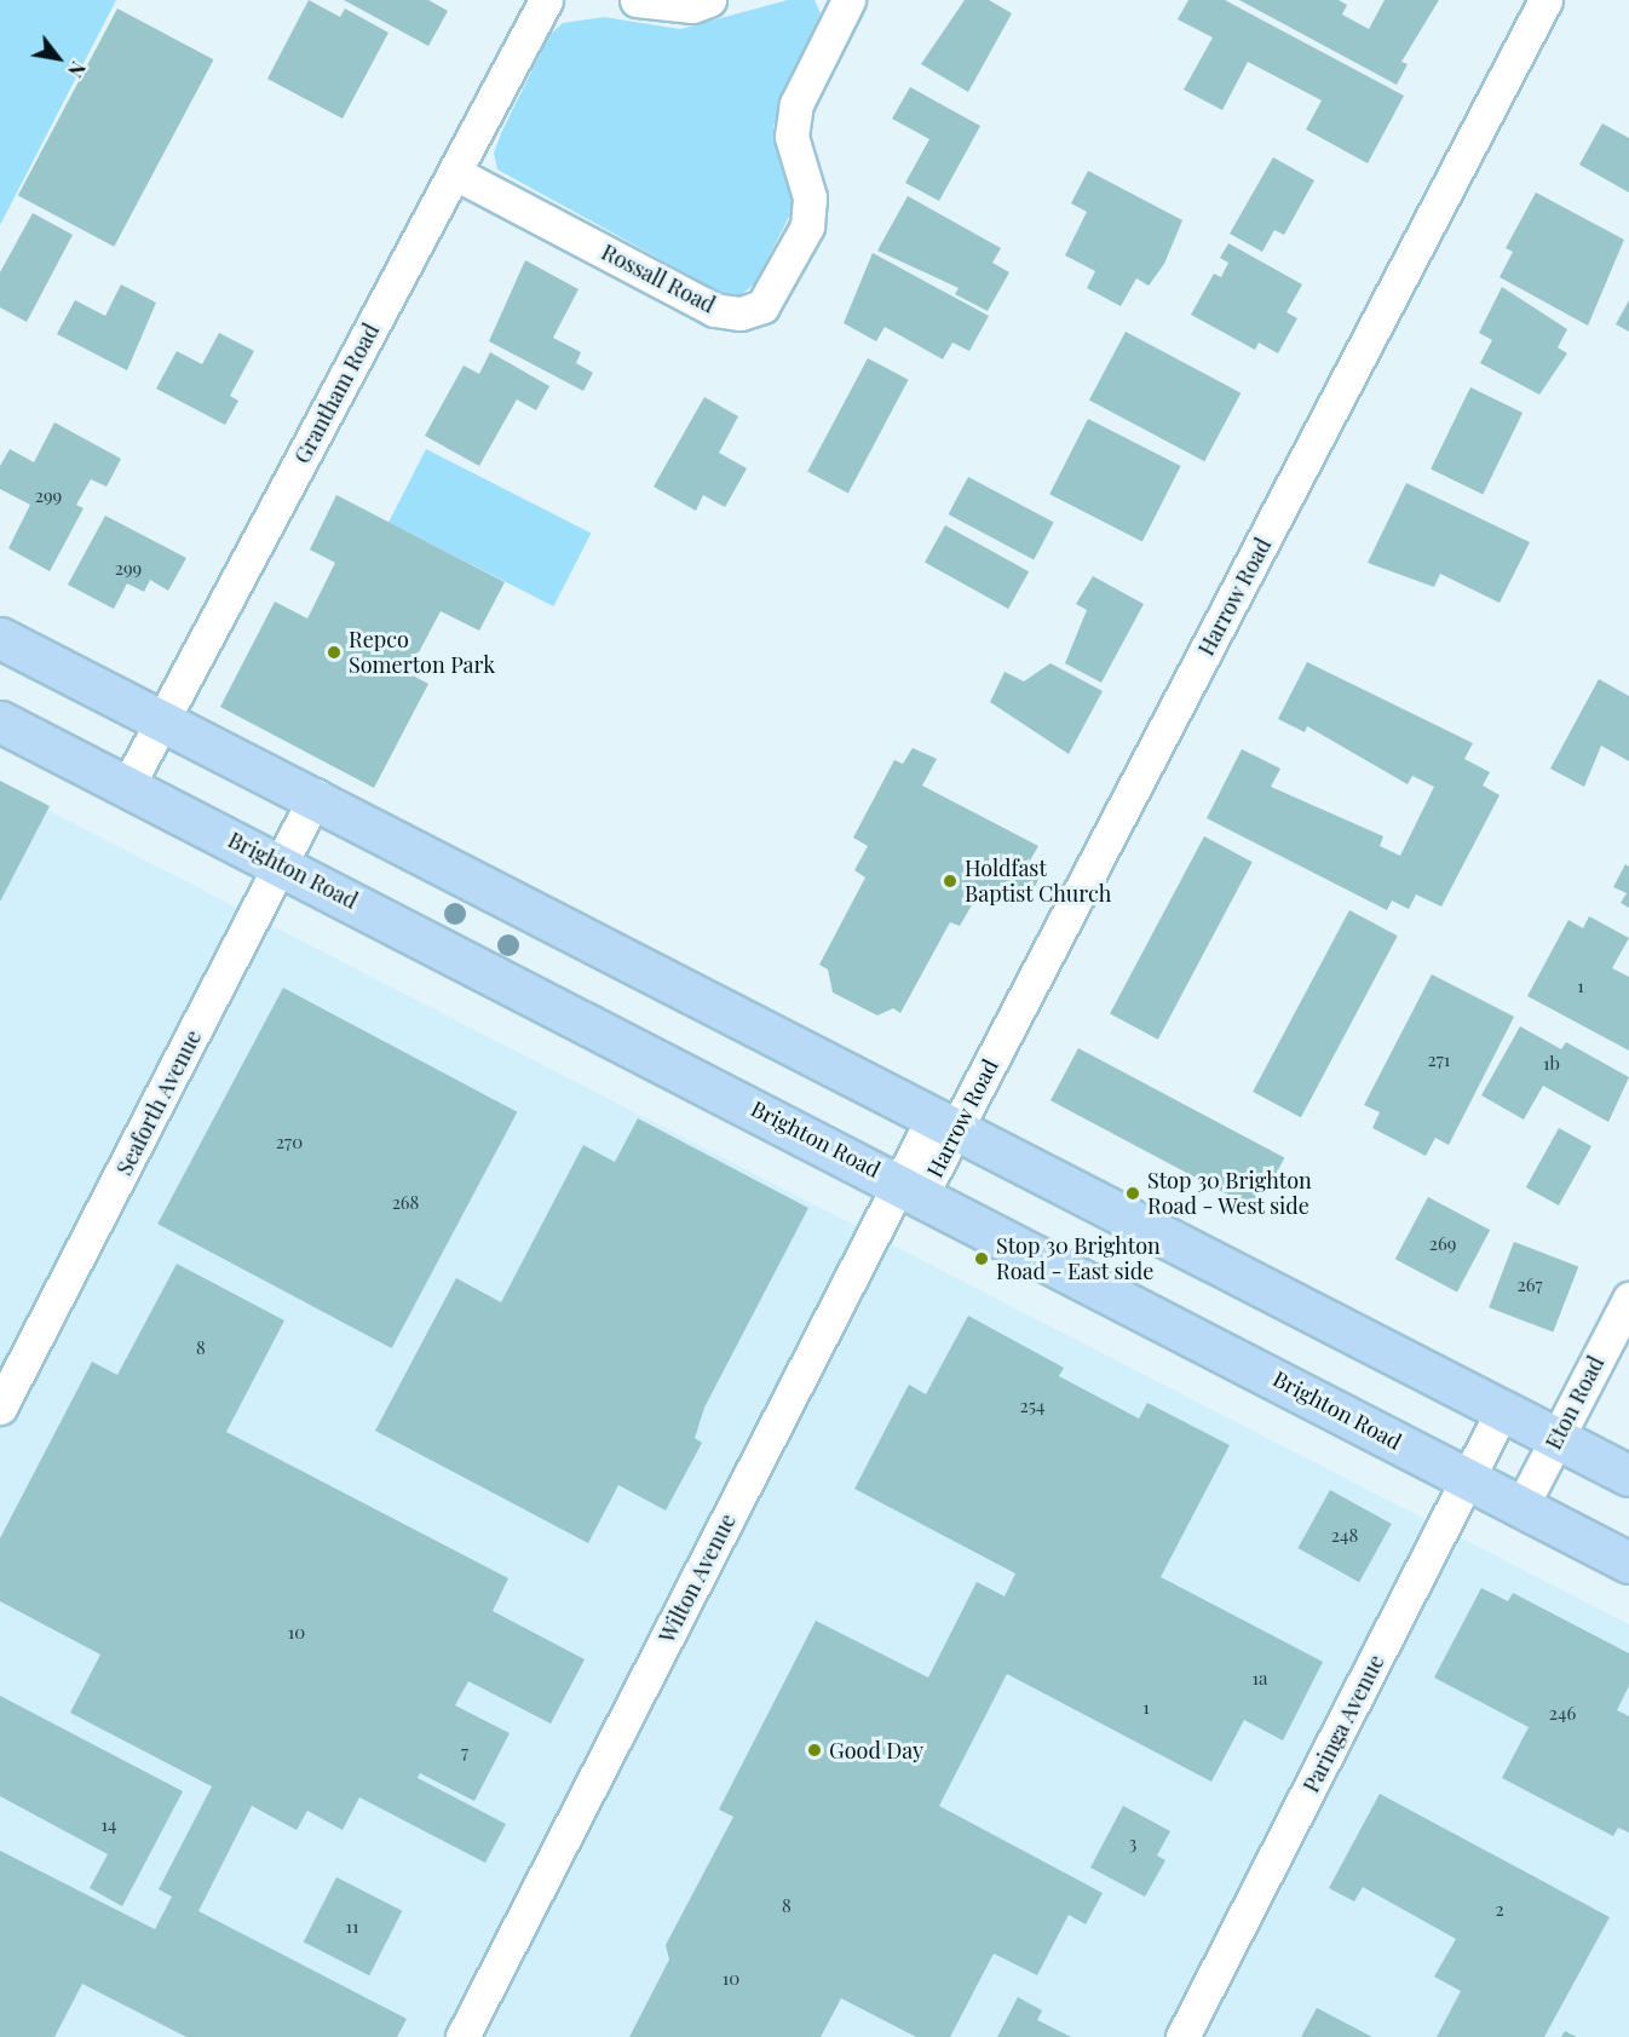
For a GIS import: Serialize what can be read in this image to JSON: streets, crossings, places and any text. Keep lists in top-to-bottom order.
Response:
{
  "streets": {
    "main road": ["Brighton Road"],
    "street": [
      "Rossall Road",
      "Grantham Road",
      "Harrow Road",
      "Seaforth Avenue",
      "Eton Road",
      "Wilton Avenue",
      "Paringa Avenue"
    ]
  },
  "crossings": [
    ["Rossall Road", "Grantham Road"],
    ["Grantham Road", "Brighton Road"],
    ["Harrow Road", "Brighton Road"],
    ["Harrow Road", "Wilton Avenue"],
    ["Brighton Road", "Seaforth Avenue"],
    ["Brighton Road", "Eton Road"],
    ["Brighton Road", "Wilton Avenue"],
    ["Brighton Road", "Paringa Avenue"]
  ],
  "places": [
    "Repco Somerton Park",
    "Holdfast Baptist Church",
    "Stop 30 Brighton Road - West side",
    "Stop 30 Brighton Road - East side",
    "Good Day"
  ],
  "house_numbers": [
    "299",
    "299",
    "1",
    "271",
    "1b",
    "270",
    "268",
    "269",
    "267",
    "8",
    "254",
    "248",
    "10",
    "1a",
    "1",
    "246",
    "7",
    "14",
    "3",
    "8",
    "2",
    "11",
    "10"
  ],
  "north": "bottom right"
}
